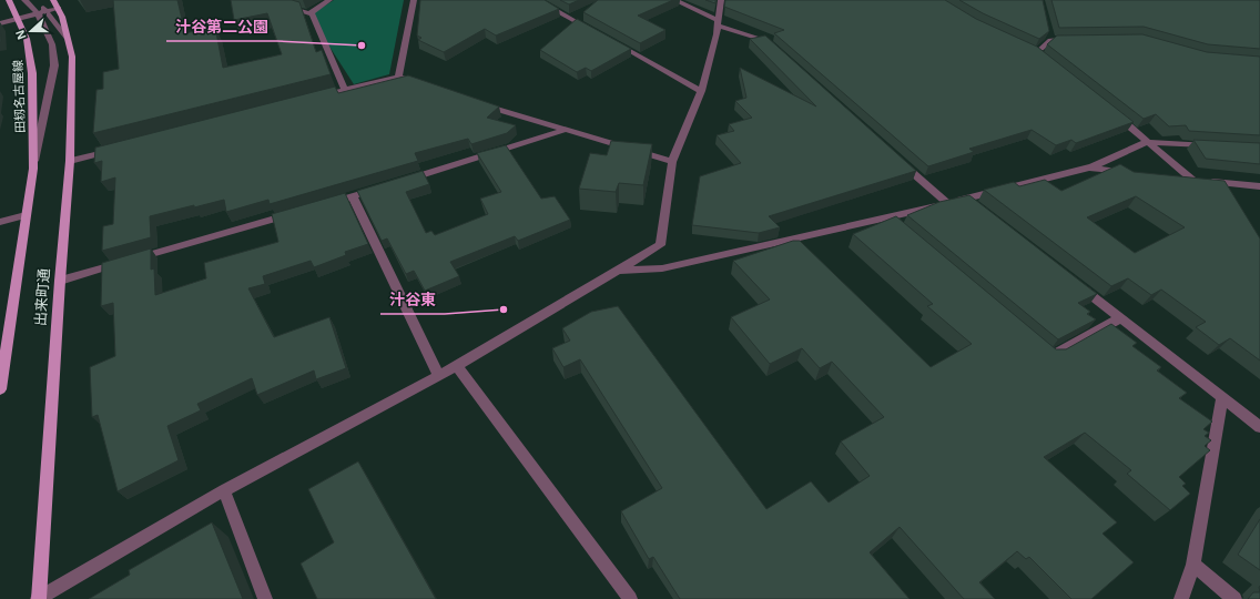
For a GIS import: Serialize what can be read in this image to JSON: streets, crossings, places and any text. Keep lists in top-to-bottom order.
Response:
{
  "streets": {
    "main road": ["田籾名古屋線", "出来町通"]
  },
  "crossings": [
    ["田籾名古屋線", "出来町通"]
  ],
  "places": ["汁谷第二公園", "汁谷東"],
  "north": "left"
}
